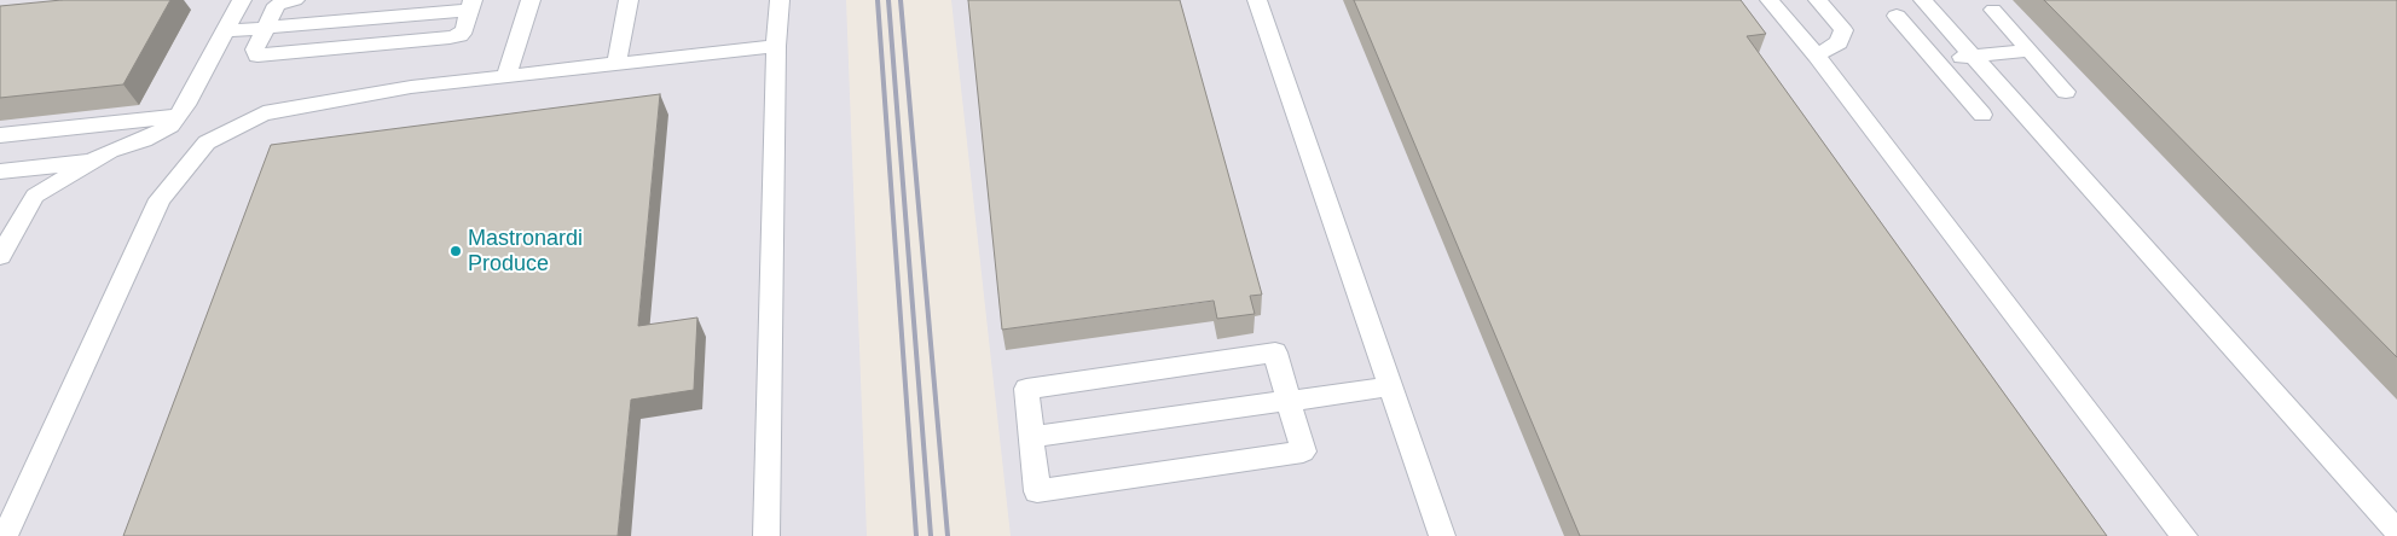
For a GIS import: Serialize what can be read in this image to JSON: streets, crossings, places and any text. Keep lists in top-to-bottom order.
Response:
{
  "places": ["Mastronardi Produce"]
}
